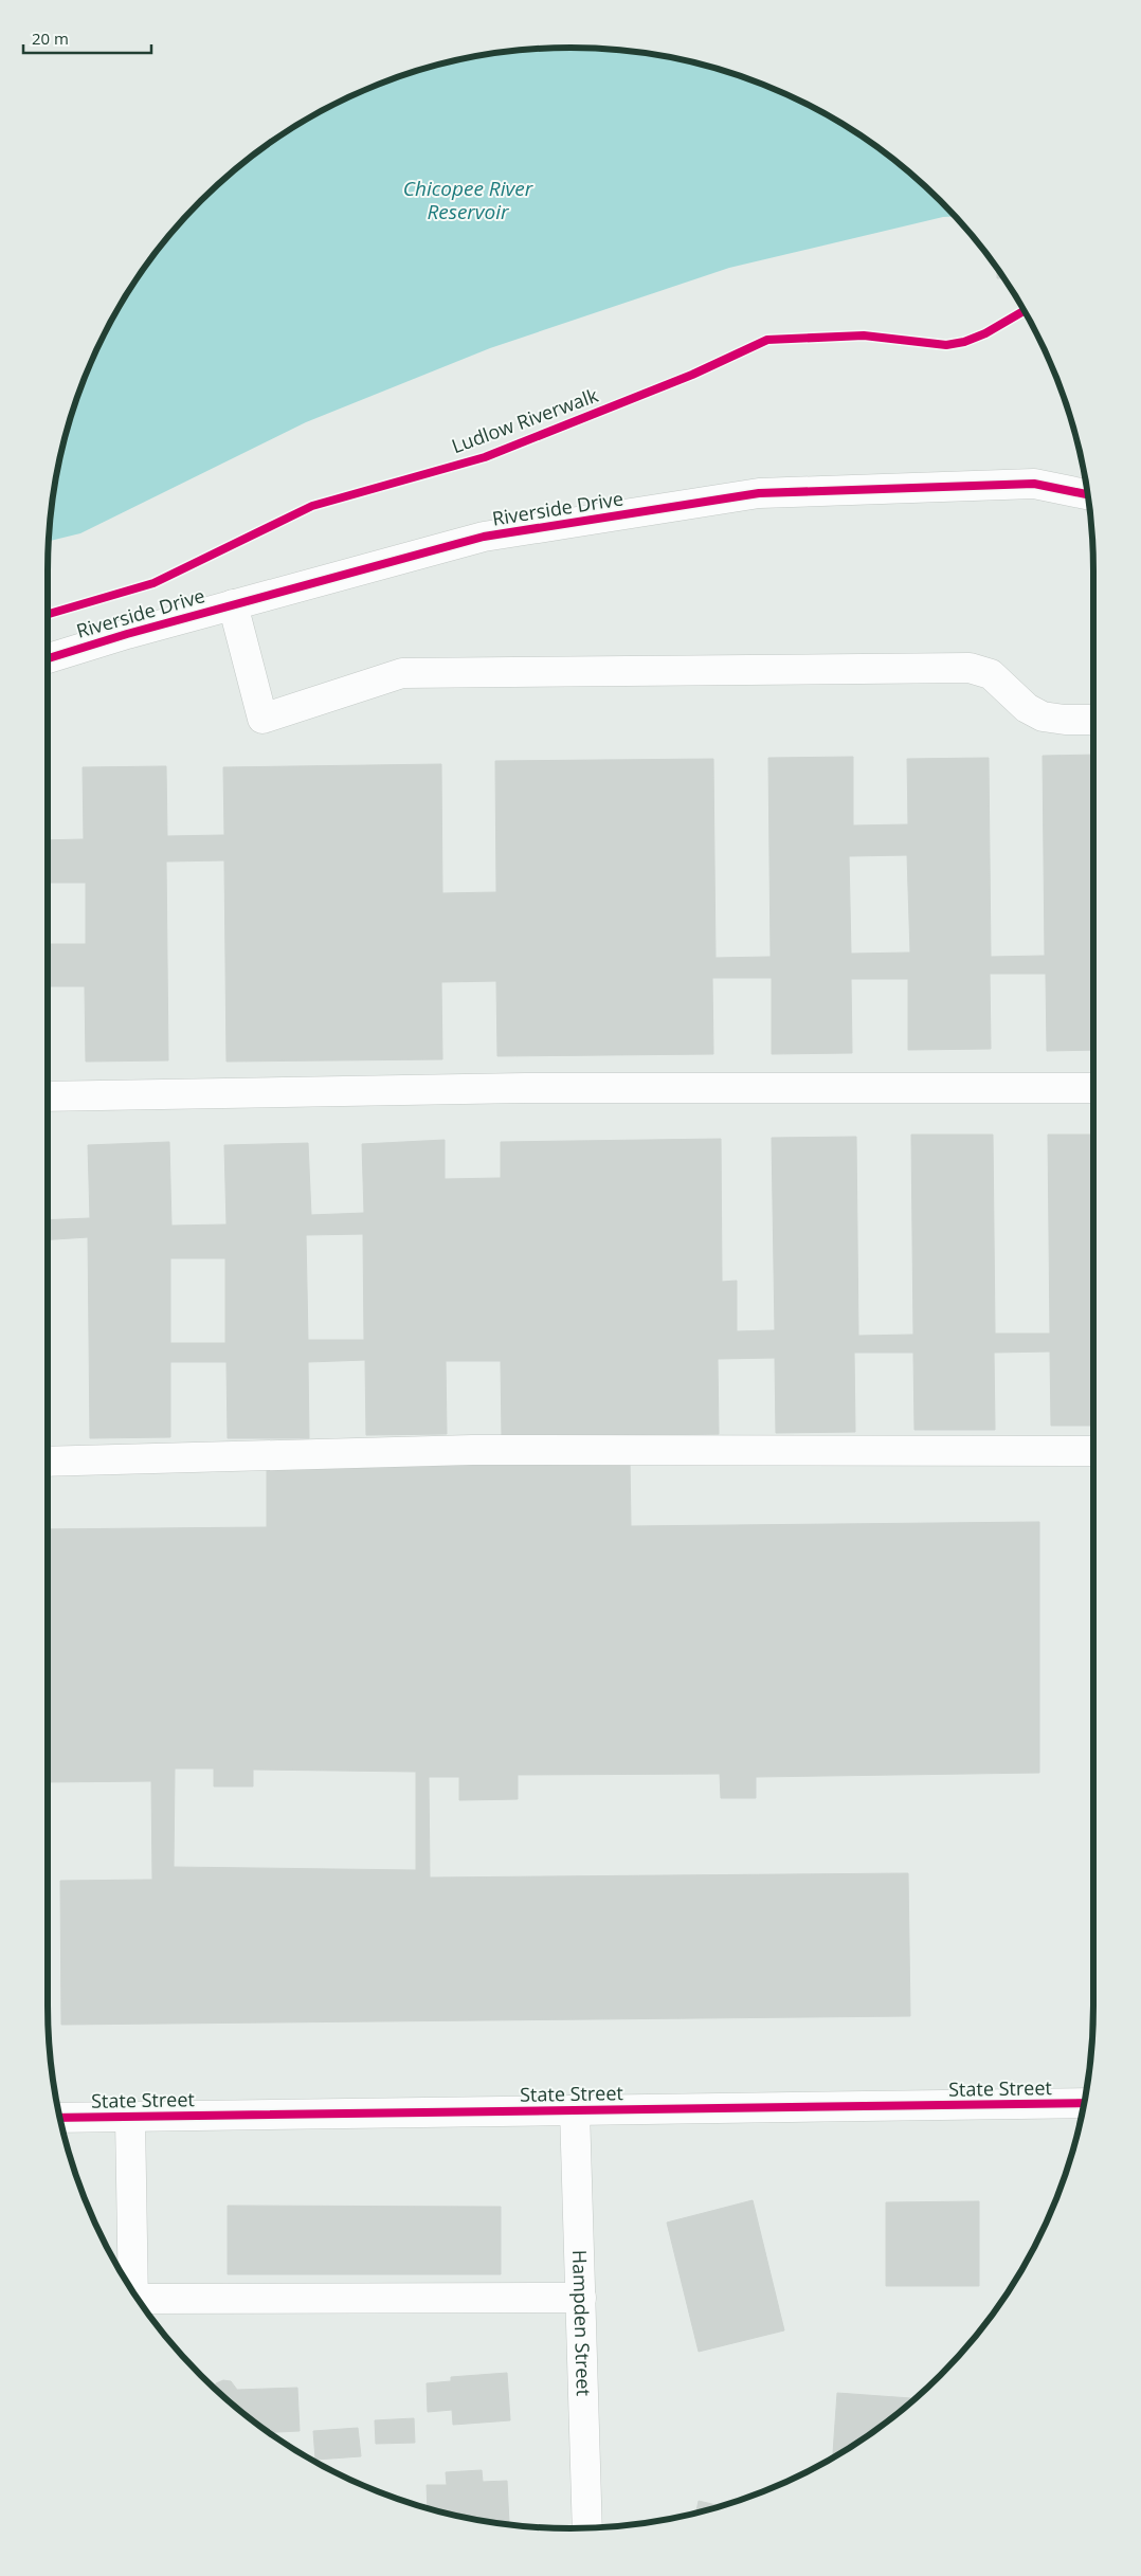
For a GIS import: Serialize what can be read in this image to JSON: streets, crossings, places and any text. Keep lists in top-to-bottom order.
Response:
{
  "streets": {
    "street": ["Riverside Drive", "State Street", "Hampden Street"],
    "cycle path": ["Ludlow Riverwalk"]
  },
  "crossings": [
    ["State Street", "Hampden Street"]
  ],
  "water": ["Chicopee River Reservoir"],
  "scale_bar": "20 m"
}
